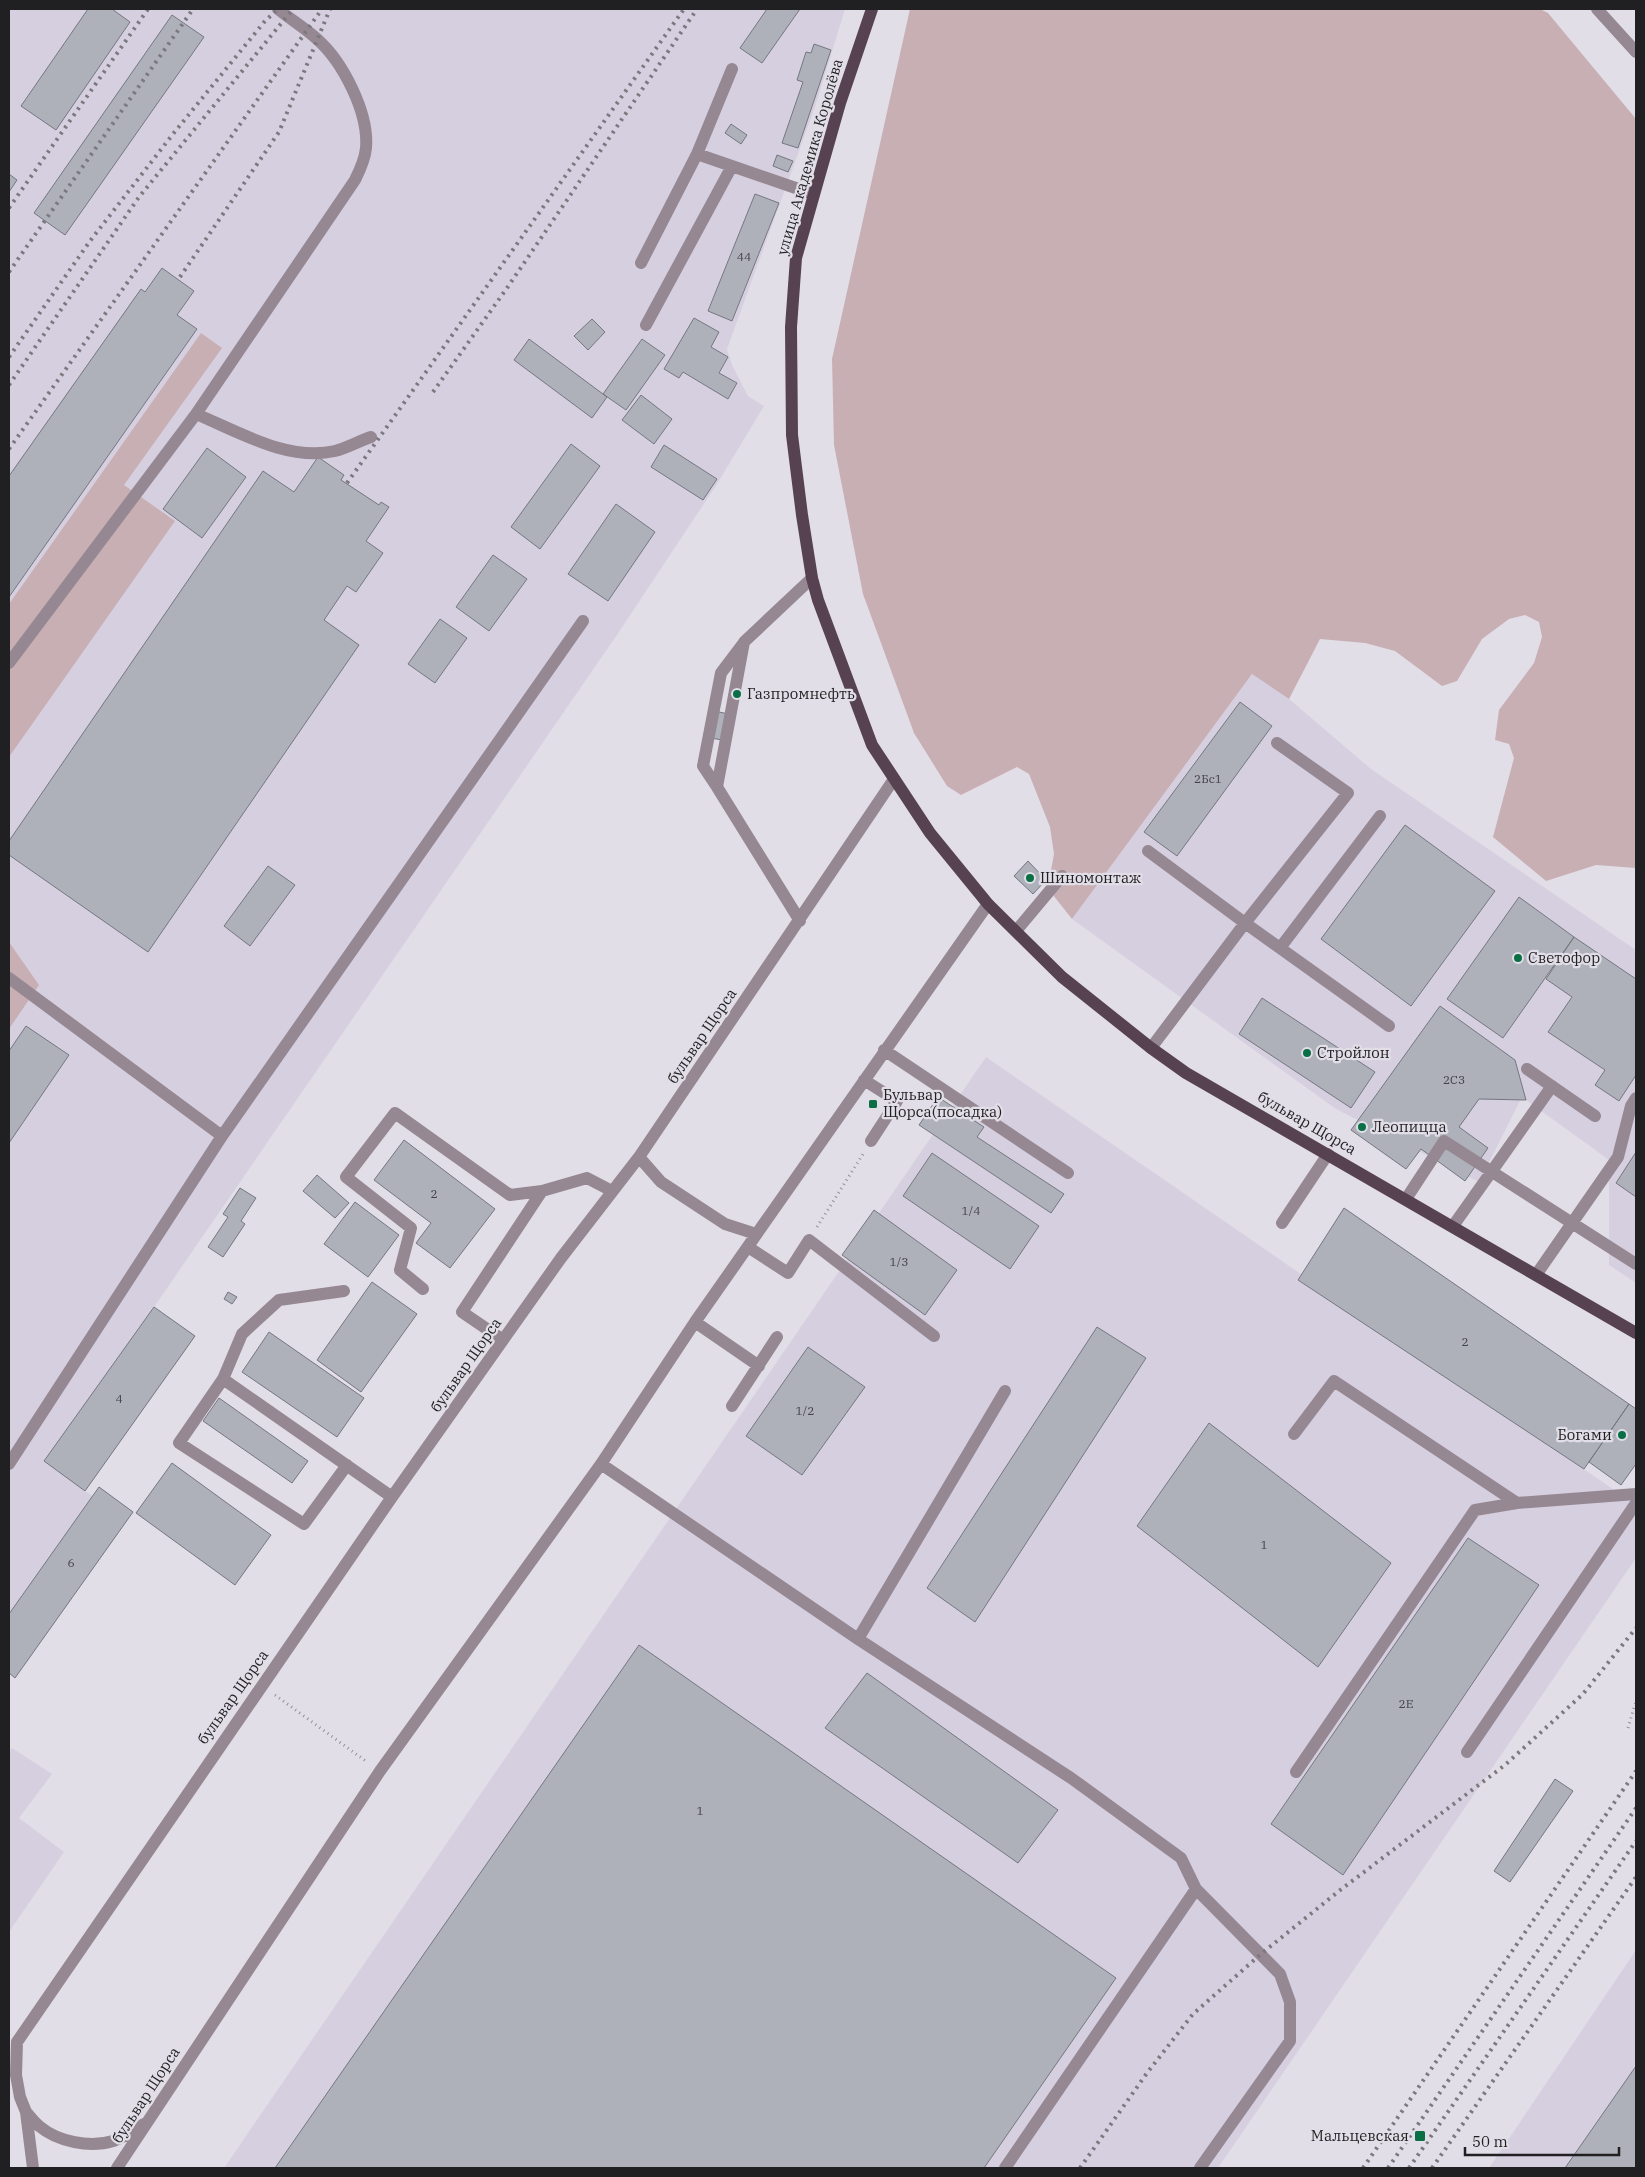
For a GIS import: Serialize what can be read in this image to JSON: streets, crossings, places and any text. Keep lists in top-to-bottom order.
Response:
{
  "streets": {
    "main road": ["улица Академика Королёва", "бульвар Щорса"]
  },
  "crossings": [
    ["улица Академика Королёва", "бульвар Щорса"]
  ],
  "places": {
    "other": [
      "Газпромнефть",
      "Шиномонтаж",
      "Светофор",
      "Стройлон",
      "Леопицца",
      "Богами"
    ],
    "transit": ["Бульвар Щорса(посадка)", "Мальцевская"]
  },
  "house_numbers": [
    "44",
    "2Бс1",
    "2С3",
    "2",
    "1/4",
    "1/3",
    "2",
    "4",
    "1/2",
    "1",
    "6",
    "2Е",
    "1"
  ],
  "scale_bar": "50 m"
}
